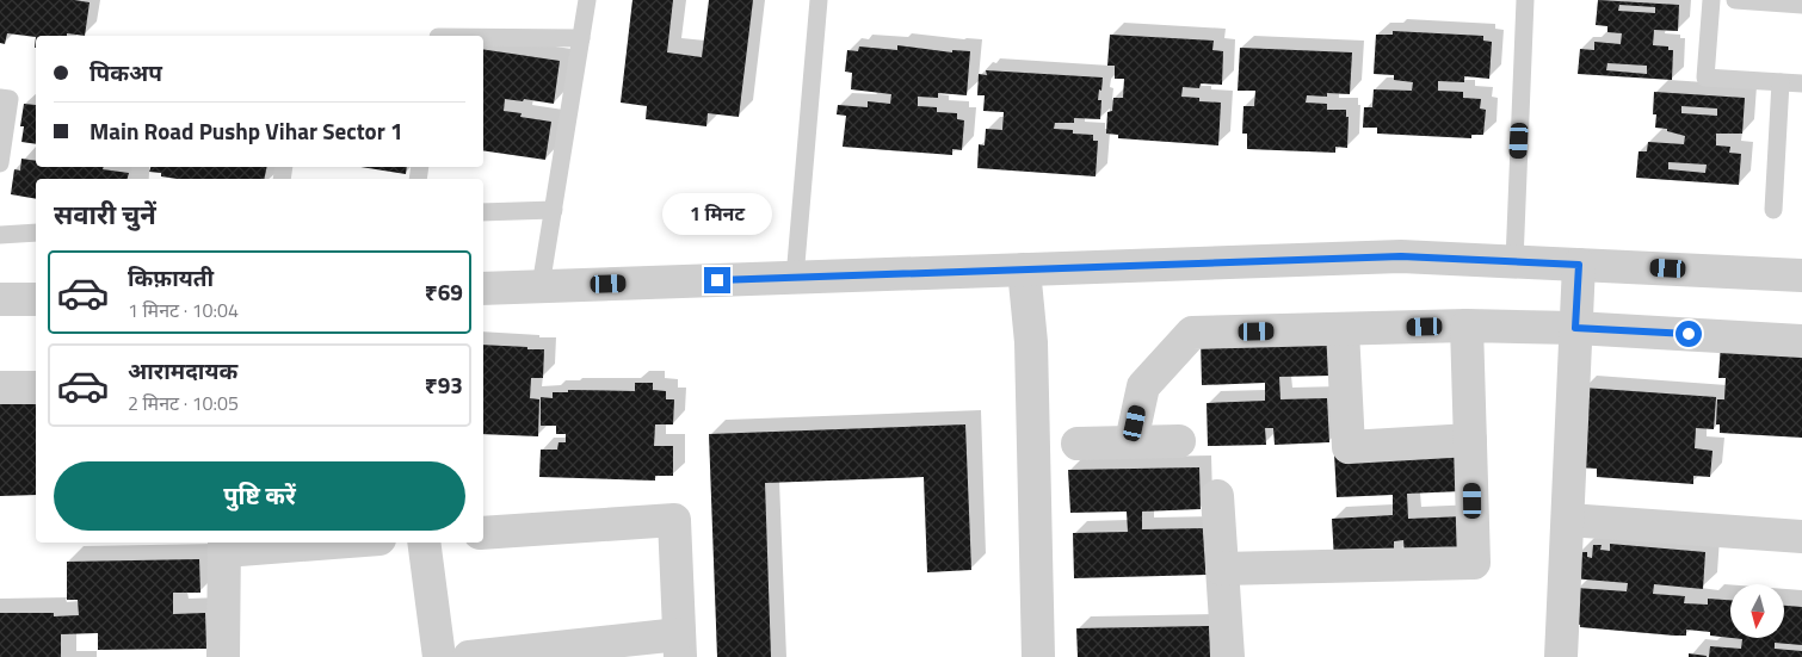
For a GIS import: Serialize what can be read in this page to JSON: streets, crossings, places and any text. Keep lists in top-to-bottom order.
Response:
{
  "north": "bottom",
  "page": {
    "banner": ["पिकअप", "Main Road Pushp Vihar Sector 1"],
    "heading": "सवारी चुनें",
    "bubble": "1 मिनट",
    "list": [
      {
        "name": "किफ़ायती",
        "note": "1 मिनट · 10:04",
        "value": "₹69"
      },
      {
        "name": "आरामदायक",
        "note": "2 मिनट · 10:05",
        "value": "₹93"
      }
    ],
    "buttons": "पुष्टि करें"
  }
}
